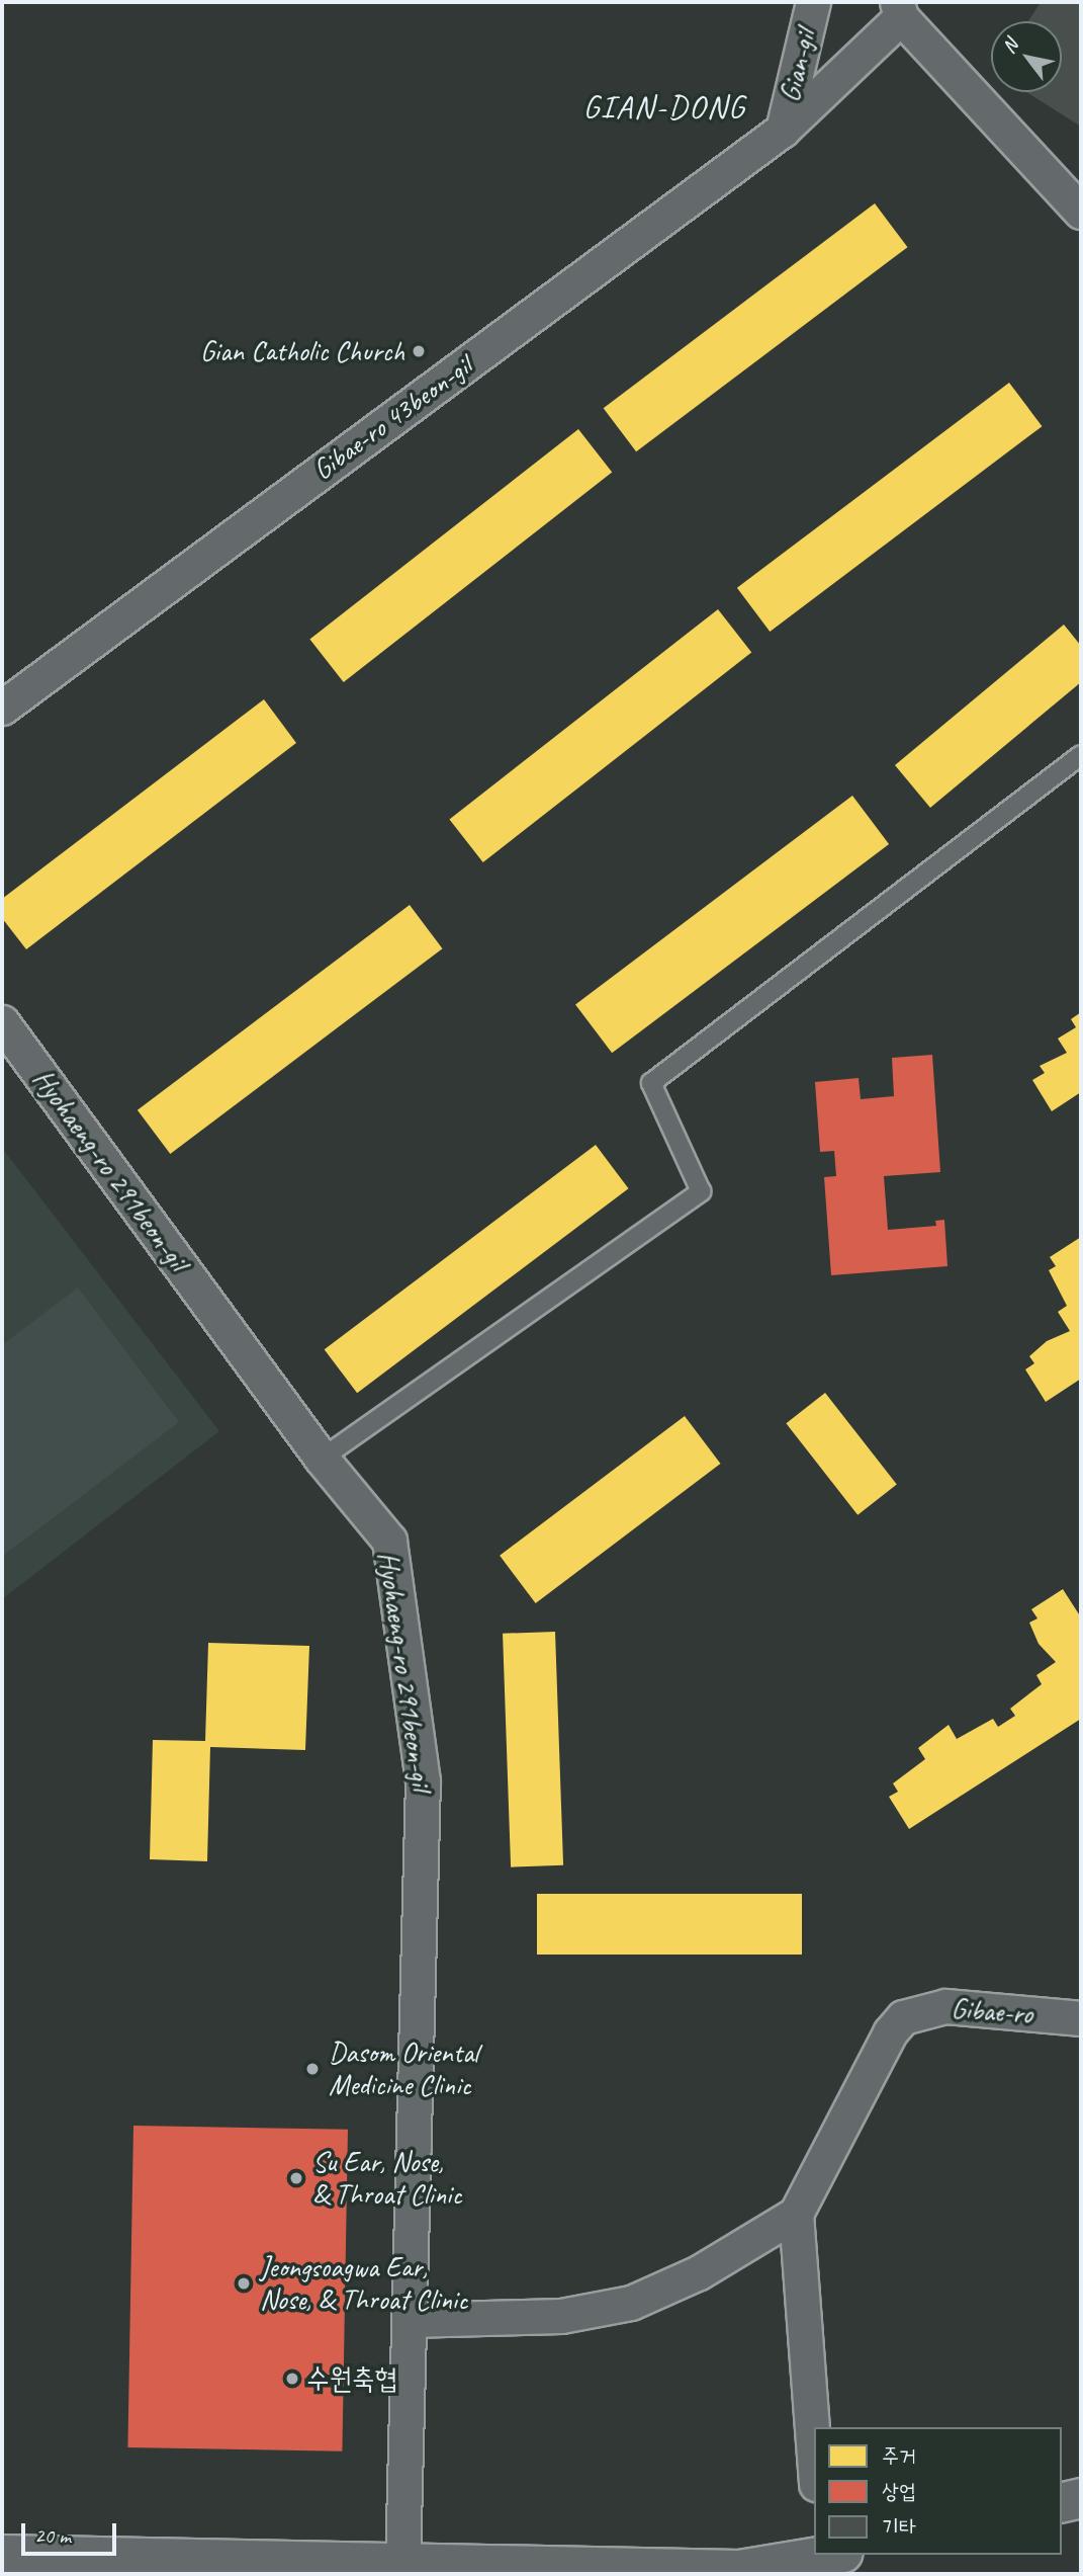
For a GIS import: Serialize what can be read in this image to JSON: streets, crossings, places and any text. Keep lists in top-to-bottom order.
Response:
{
  "streets": {
    "street": [
      "Gian-gil",
      "Gibae-ro 43beon-gil",
      "Hyohaeng-ro 291beon-gil",
      "Gibae-ro"
    ]
  },
  "crossings": [
    ["Gian-gil", "Gibae-ro 43beon-gil"]
  ],
  "districts": ["GIAN-DONG"],
  "places": [
    "Gian Catholic Church",
    "Dasom Oriental Medicine Clinic",
    "Su Ear, Nose, & Throat Clinic",
    "Jeongsoagwa Ear, Nose, & Throat Clinic",
    "수원축협"
  ],
  "legend": ["주거", "상업", "기타"],
  "scale_bar": "20 m",
  "north": "top left"
}
